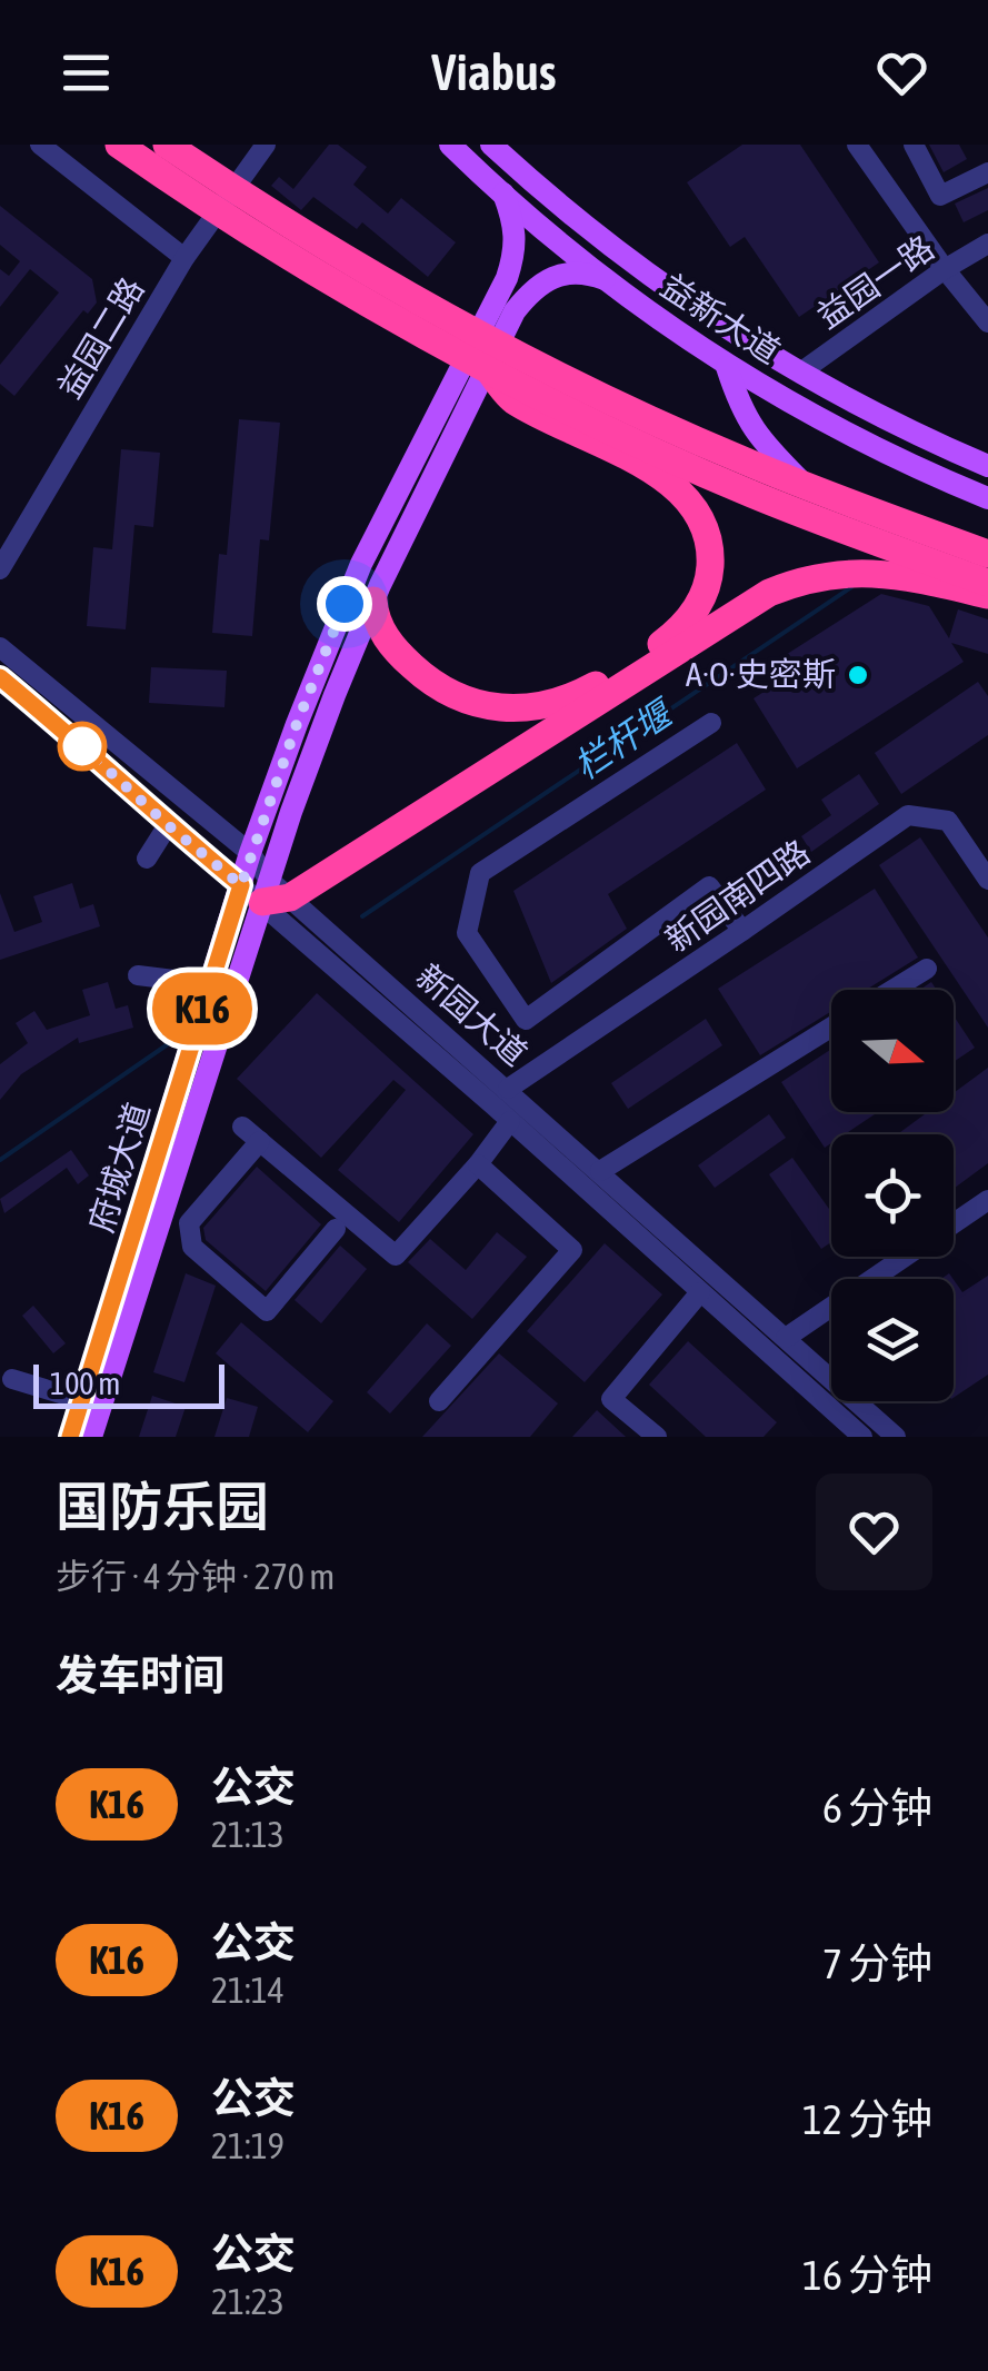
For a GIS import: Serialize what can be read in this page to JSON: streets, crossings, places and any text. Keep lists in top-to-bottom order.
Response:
{
  "streets": {
    "main road": ["益新大道", "府城大道"],
    "street": [
      "益园一路",
      "益园二路",
      "新园南四路",
      "新园大道"
    ]
  },
  "crossings": [
    ["益园一路", "益新大道"],
    ["益新大道", "府城大道"],
    ["新园南四路", "新园大道"],
    ["新园大道", "府城大道"]
  ],
  "water": ["栏杆堰"],
  "places": ["A·O·史密斯"],
  "lines": ["bus line K16"],
  "scale_bar": "100 m",
  "north": "right",
  "page": {
    "header": "Viabus",
    "on_map": "K16",
    "scale": "100 m",
    "heading": [
      ["国防乐园", "步行 · 4 分钟 · 270 m"],
      "发车时间"
    ],
    "list": [
      {
        "mark": "K16",
        "name": "公交",
        "note": "21:13",
        "value": "6 分钟"
      },
      {
        "mark": "K16",
        "name": "公交",
        "note": "21:14",
        "value": "7 分钟"
      },
      {
        "mark": "K16",
        "name": "公交",
        "note": "21:19",
        "value": "12 分钟"
      },
      {
        "mark": "K16",
        "name": "公交",
        "note": "21:23",
        "value": "16 分钟"
      }
    ]
  }
}
